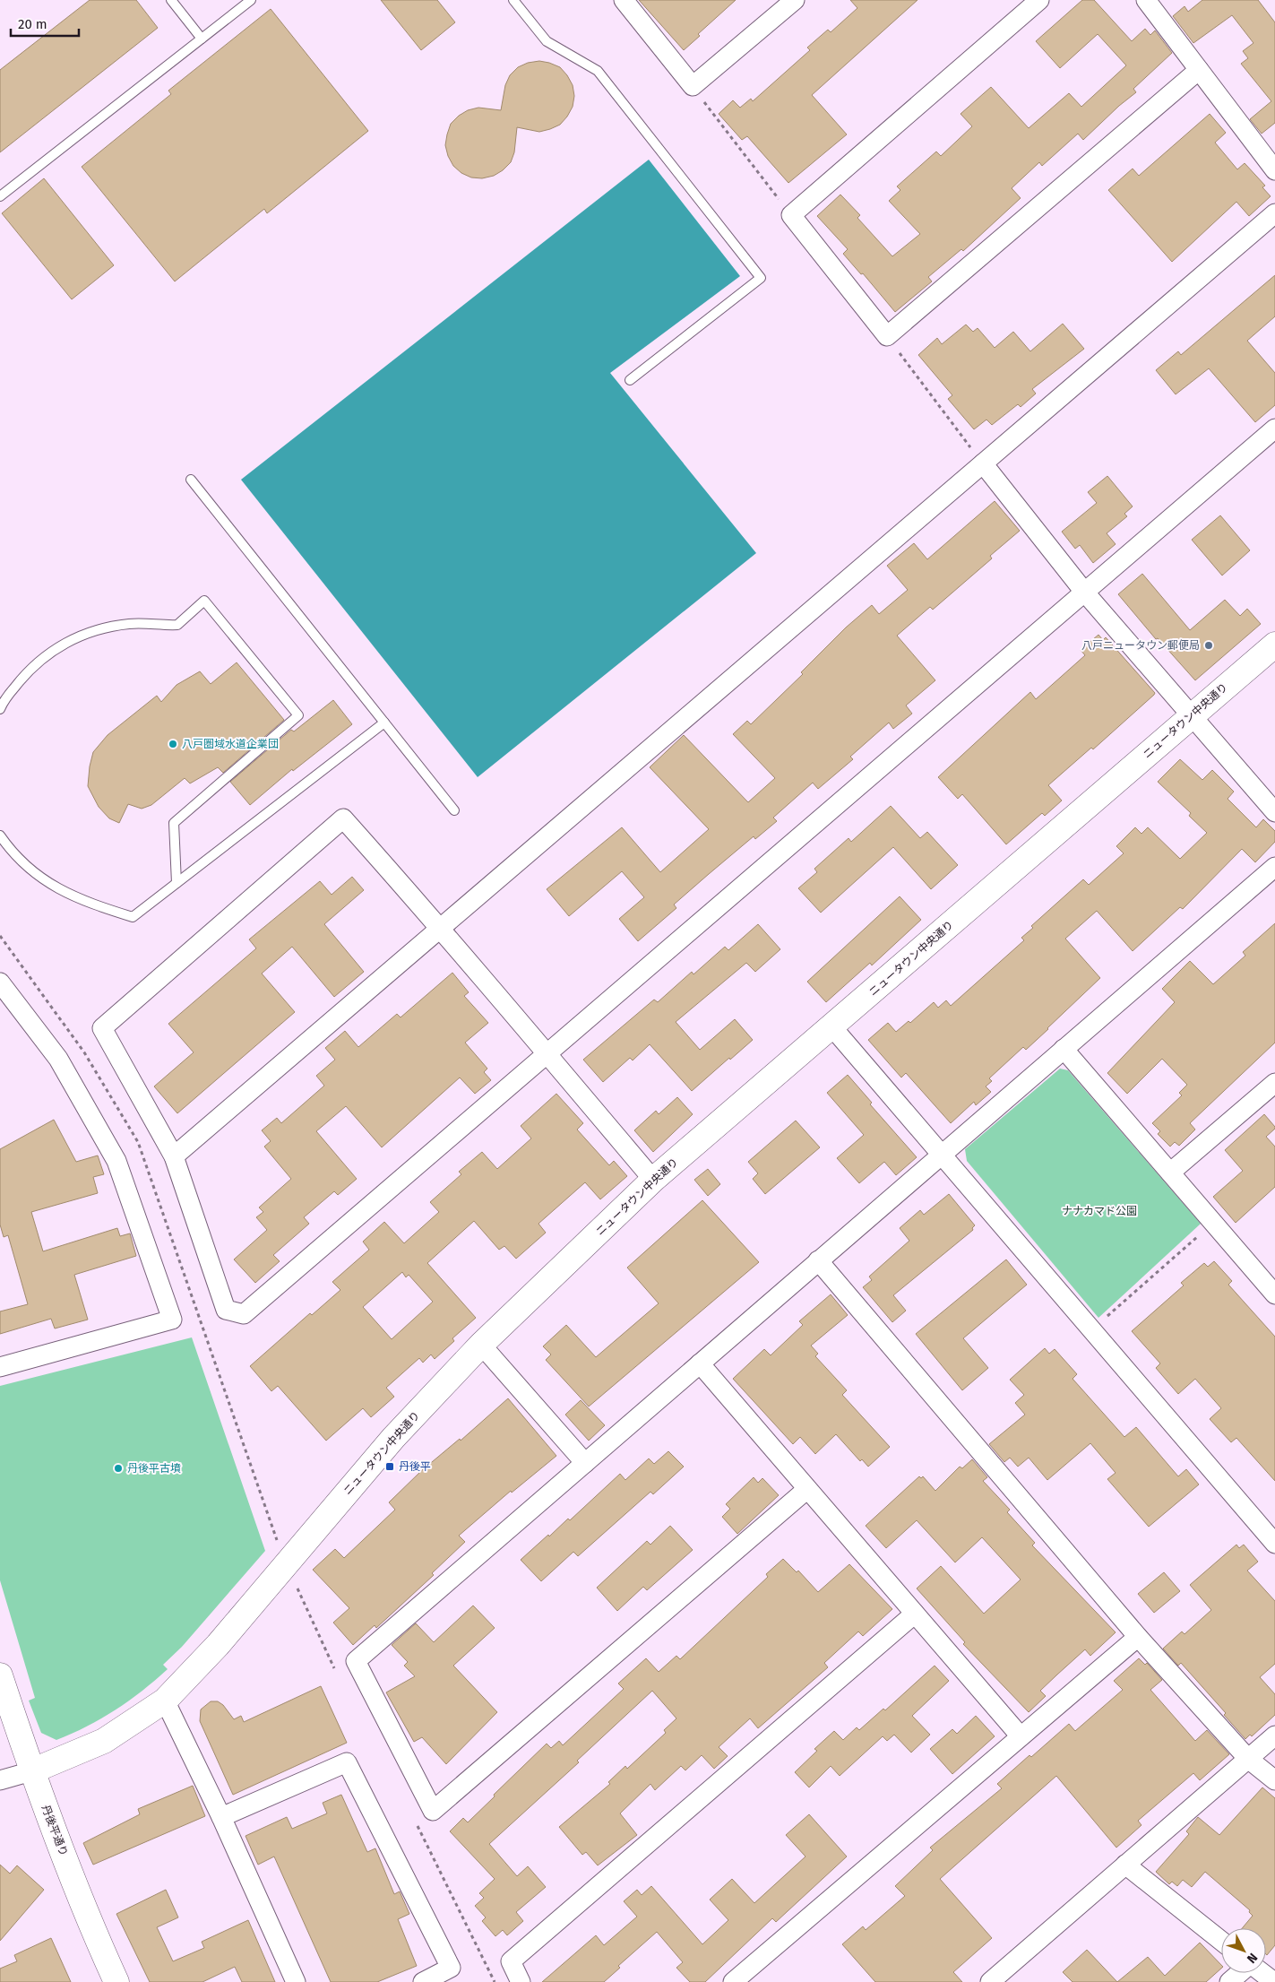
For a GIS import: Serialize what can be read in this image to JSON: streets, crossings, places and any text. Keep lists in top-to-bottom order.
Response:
{
  "streets": {
    "street": ["ニュータウン中央通り", "丹後平通り"]
  },
  "crossings": [
    ["ニュータウン中央通り", "丹後平通り"]
  ],
  "parks": ["ナナカマド公園"],
  "places": {
    "other": ["八戸ニュータウン郵便局", "八戸圏域水道企業団", "丹後平古墳"],
    "transit": ["丹後平"]
  },
  "scale_bar": "20 m",
  "north": "bottom right"
}
